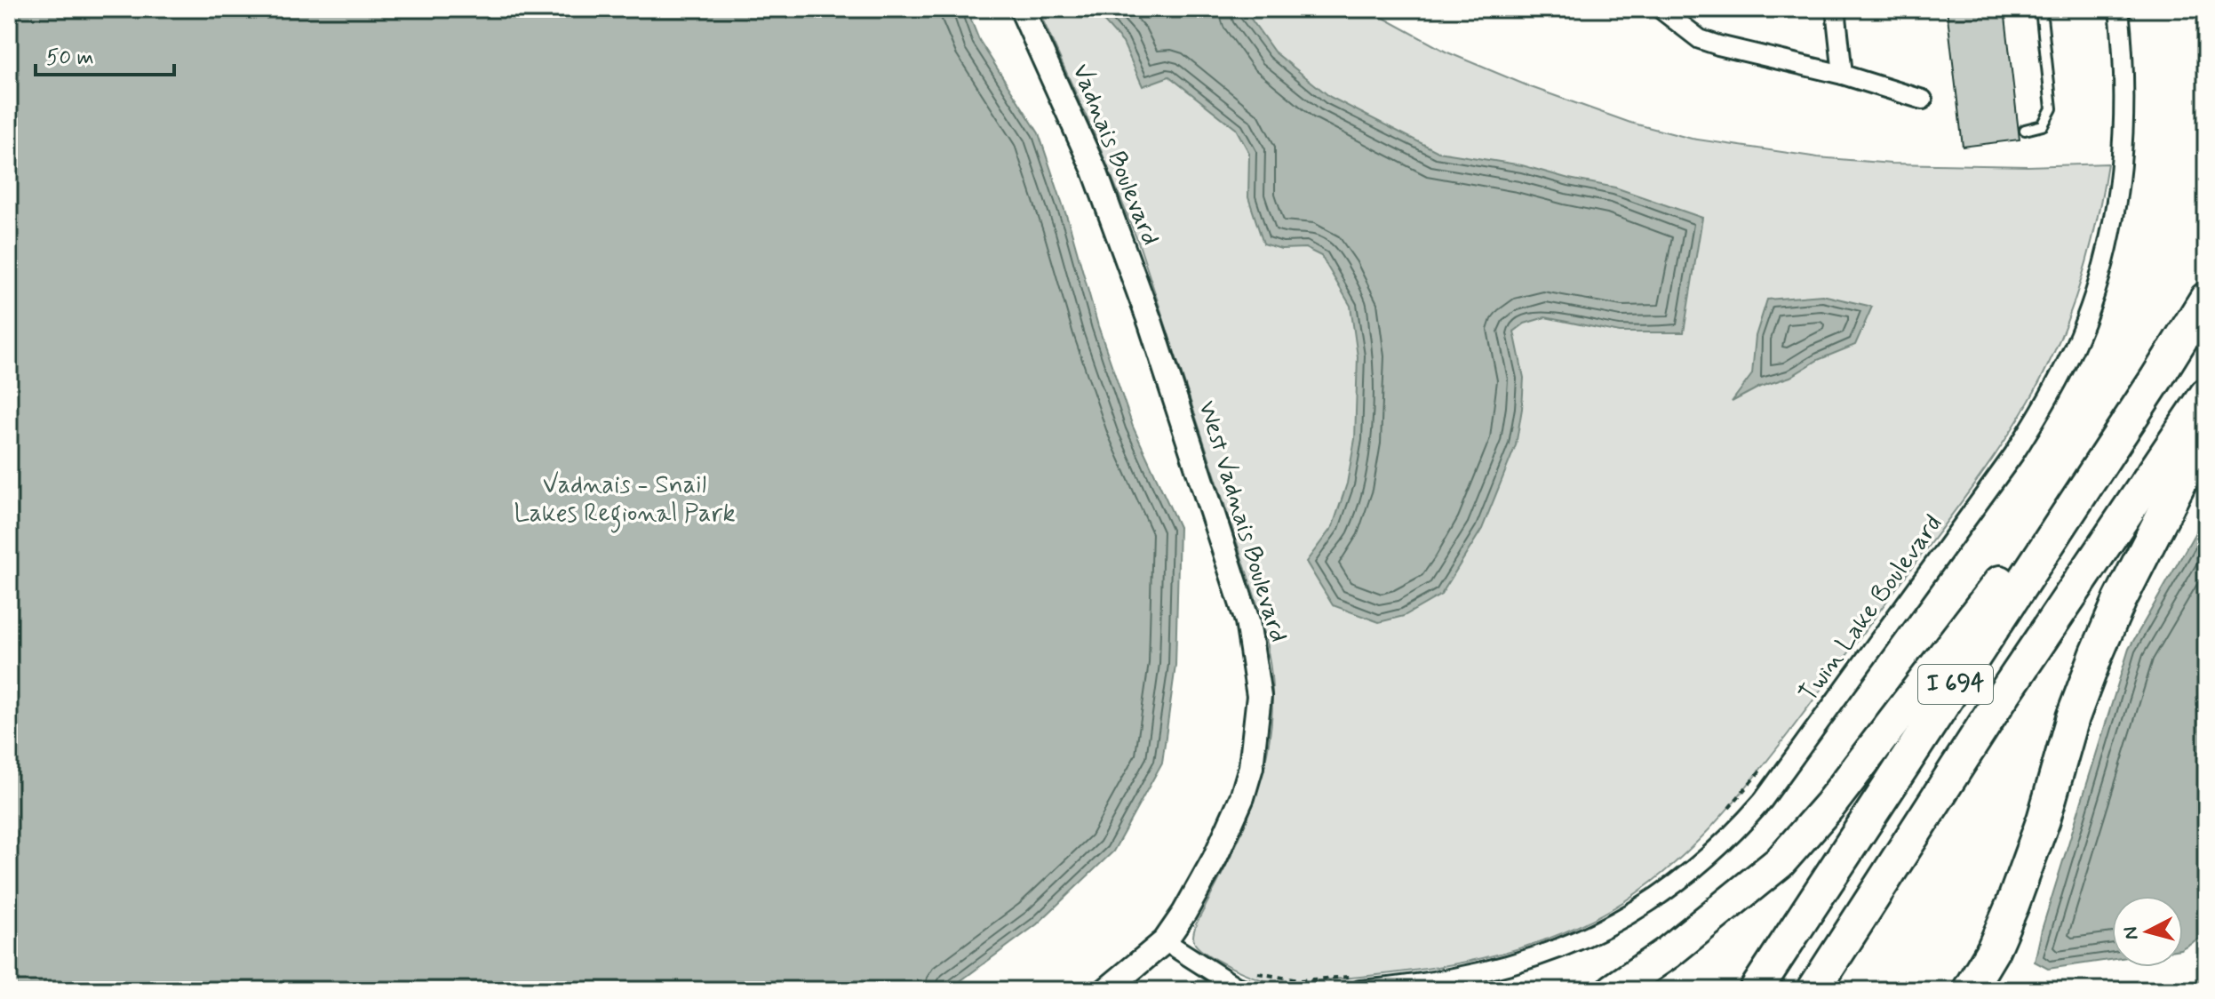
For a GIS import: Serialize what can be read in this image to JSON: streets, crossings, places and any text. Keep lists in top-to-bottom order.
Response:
{
  "streets": {
    "highway": ["I 694"],
    "street": ["Vadnais Boulevard", "West Vadnais Boulevard", "Twin Lake Boulevard"]
  },
  "crossings": [
    ["Vadnais Boulevard", "West Vadnais Boulevard"]
  ],
  "parks": ["Vadnais - Snail Lakes Regional Park"],
  "scale_bar": "50 m",
  "north": "left"
}
